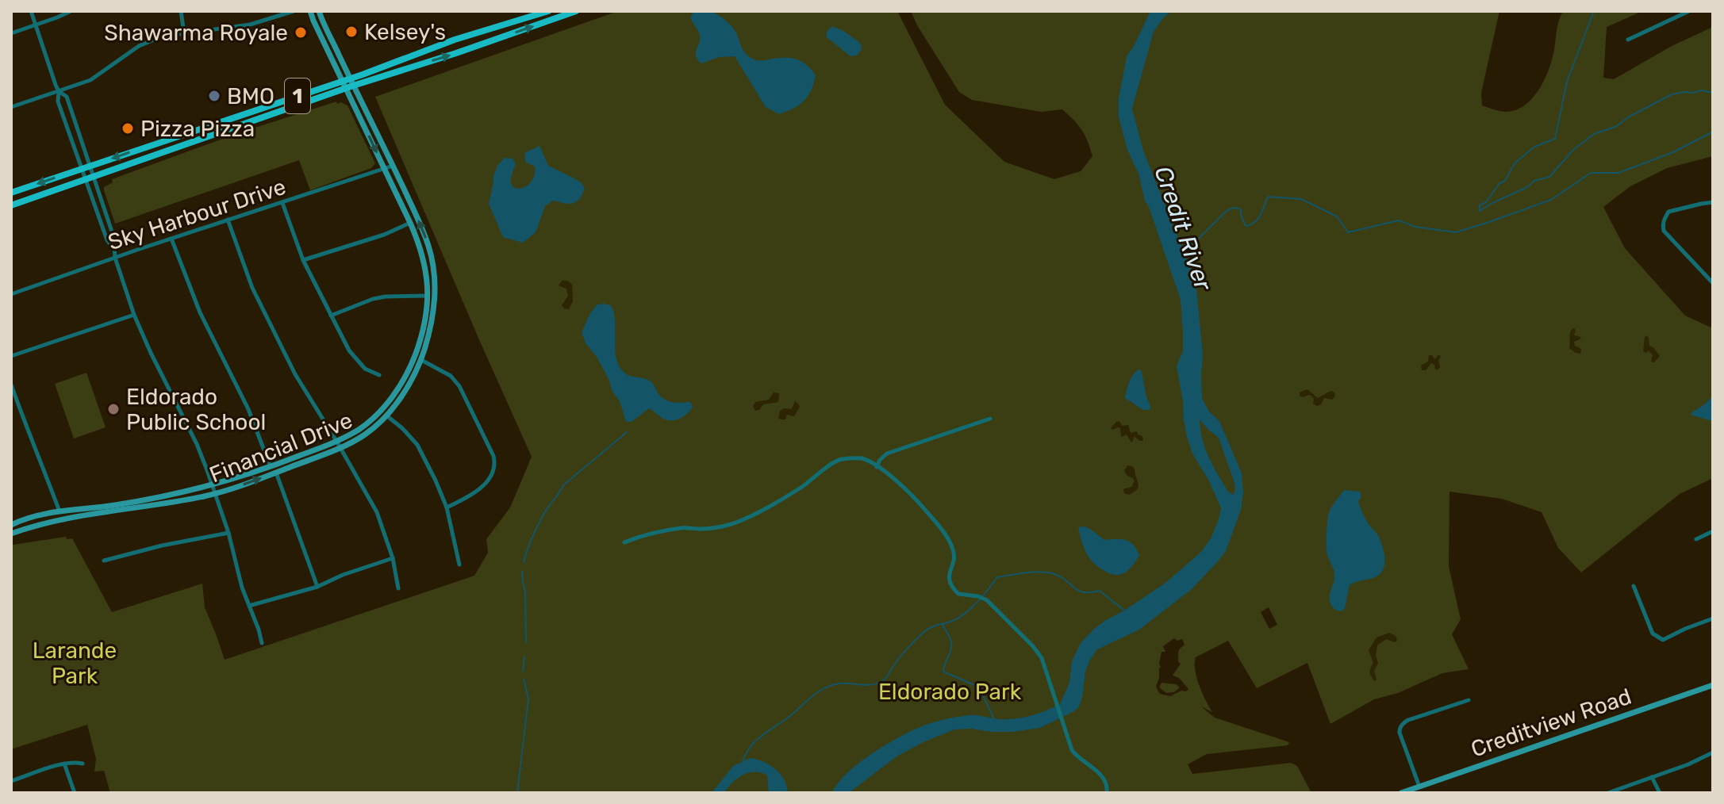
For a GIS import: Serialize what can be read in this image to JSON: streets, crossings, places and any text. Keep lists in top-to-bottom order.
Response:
{
  "streets": {
    "main road": ["1"],
    "street": ["Sky Harbour Drive", "Financial Drive", "Creditview Road"]
  },
  "crossings": [
    ["1", "Financial Drive"],
    ["Sky Harbour Drive", "Financial Drive"]
  ],
  "water": ["Credit River"],
  "parks": ["Larande Park", "Eldorado Park"],
  "places": [
    "Kelsey's",
    "Shawarma Royale",
    "BMO",
    "Pizza Pizza",
    "Eldorado Public School"
  ]
}
